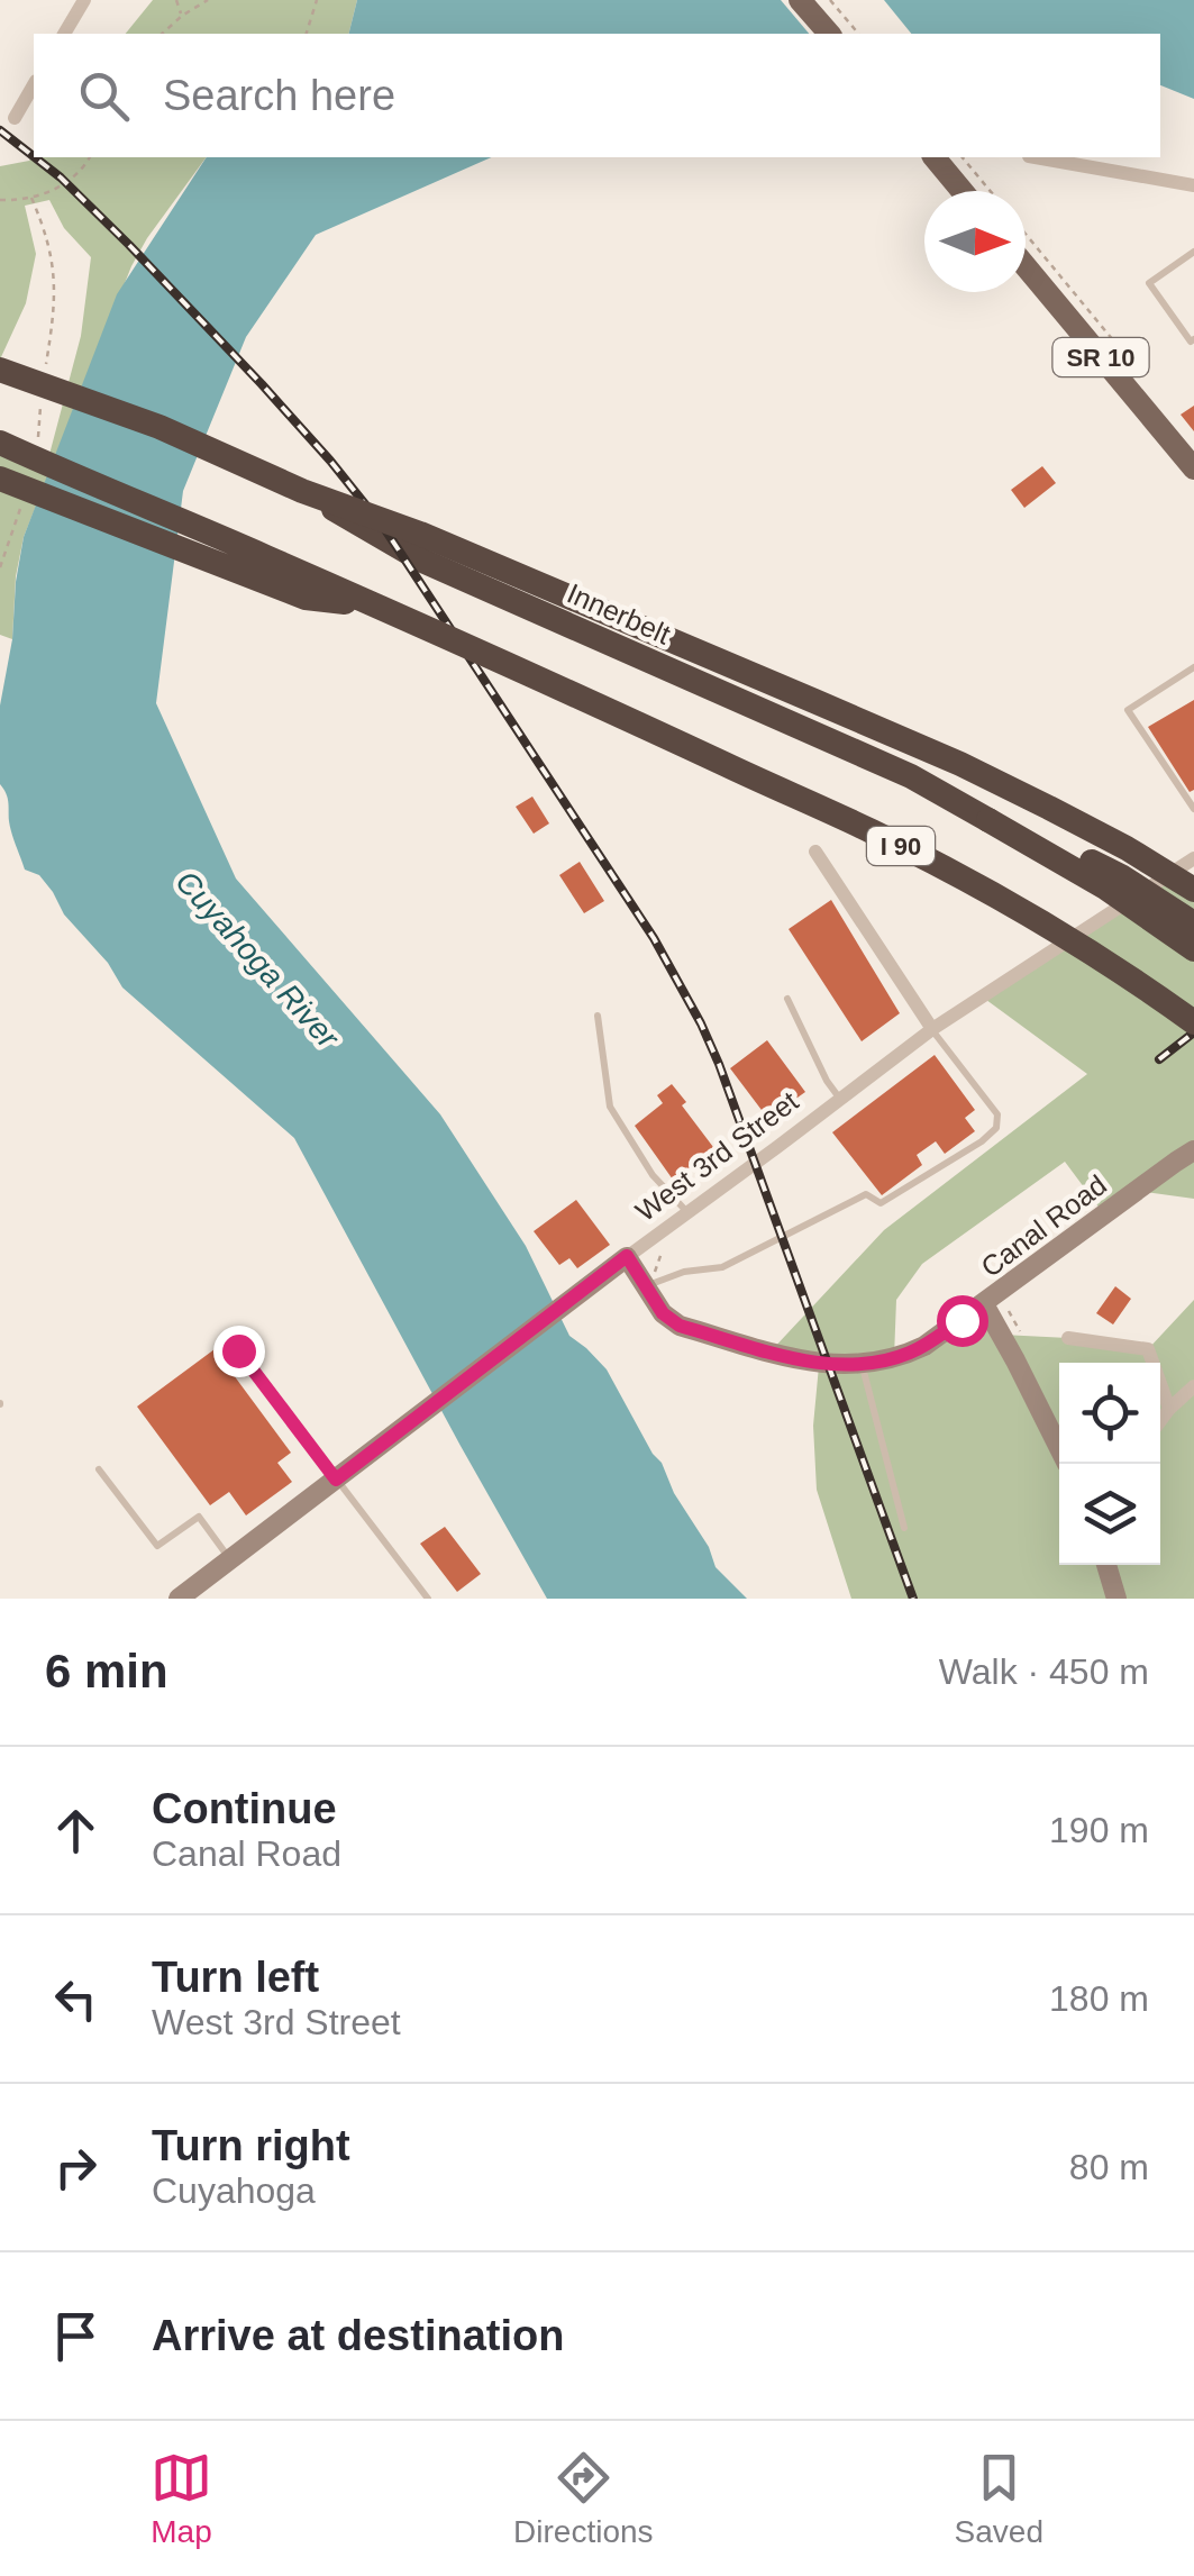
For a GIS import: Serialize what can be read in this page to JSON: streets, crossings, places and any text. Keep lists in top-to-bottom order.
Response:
{
  "streets": {
    "highway": ["Innerbelt", "I 90"],
    "main road": ["SR 10"],
    "street": ["West 3rd Street", "Canal Road"]
  },
  "crossings": [
    ["West 3rd Street", "Canal Road"]
  ],
  "water": ["Cuyahoga River"],
  "north": "right",
  "page": {
    "search": "Search here",
    "heading": ["6 min", "Walk · 450 m"],
    "list": [
      ["Continue", "Canal Road", "190 m"],
      ["Turn left", "West 3rd Street", "180 m"],
      ["Turn right", "Cuyahoga", "80 m"],
      "Arrive at destination"
    ],
    "nav": ["Map", "Directions", "Saved"]
  }
}
